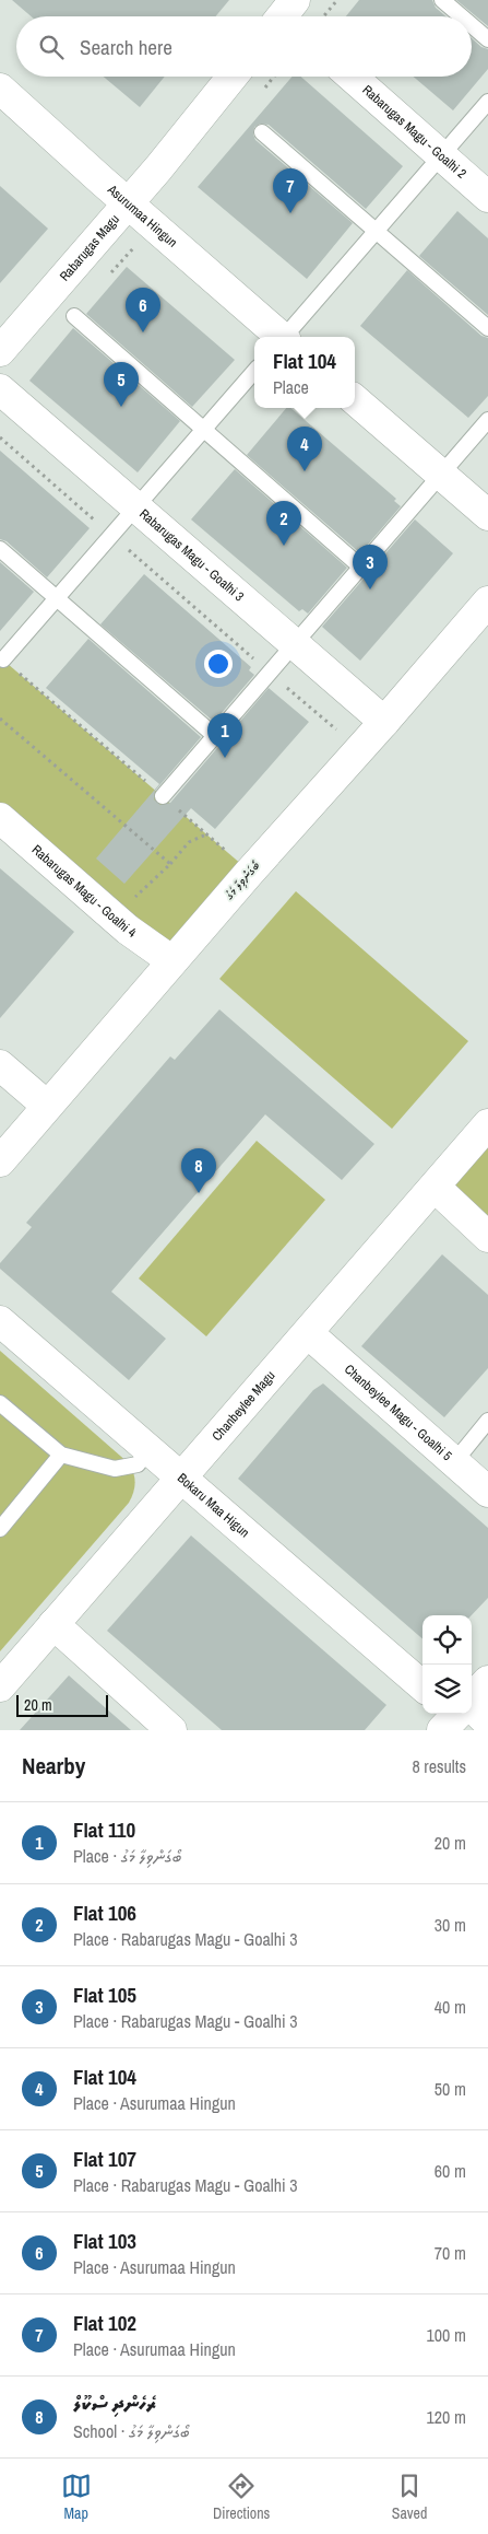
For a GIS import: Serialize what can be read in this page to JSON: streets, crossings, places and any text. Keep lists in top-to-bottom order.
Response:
{
  "streets": {
    "street": [
      "Rabarugas Magu - Goalhi 2",
      "Asurumaa Hingun",
      "Rabarugas Magu",
      "Rabarugas Magu - Goalhi 3",
      "ބޯގަންވިލާ މަގު",
      "Rabarugas Magu - Goalhi 4",
      "Chanbeylee Magu",
      "Chanbeylee Magu - Goalhi 5",
      "Bokaru Maa Higun"
    ]
  },
  "crossings": [
    ["Asurumaa Hingun", "Rabarugas Magu"],
    ["Rabarugas Magu - Goalhi 3", "ބޯގަންވިލާ މަގު"],
    ["ބޯގަންވިލާ މަގު", "Rabarugas Magu - Goalhi 4"],
    ["Chanbeylee Magu", "Chanbeylee Magu - Goalhi 5"],
    ["Chanbeylee Magu", "Bokaru Maa Higun"]
  ],
  "scale_bar": "20 m",
  "page": {
    "search": "Search here",
    "pins": [
      "7",
      "6",
      "5",
      "4",
      "2",
      "3",
      "1",
      "8"
    ],
    "popup": ["Flat 104", "Place"],
    "scale": "20 m",
    "heading": ["Nearby", "8 results"],
    "list": [
      {
        "mark": "1",
        "name": "Flat 110",
        "note": "Place · ބޯގަންވިލާ މަގު",
        "value": "20 m"
      },
      {
        "mark": "2",
        "name": "Flat 106",
        "note": "Place · Rabarugas Magu - Goalhi 3",
        "value": "30 m"
      },
      {
        "mark": "3",
        "name": "Flat 105",
        "note": "Place · Rabarugas Magu - Goalhi 3",
        "value": "40 m"
      },
      {
        "mark": "4",
        "name": "Flat 104",
        "note": "Place · Asurumaa Hingun",
        "value": "50 m"
      },
      {
        "mark": "5",
        "name": "Flat 107",
        "note": "Place · Rabarugas Magu - Goalhi 3",
        "value": "60 m"
      },
      {
        "mark": "6",
        "name": "Flat 103",
        "note": "Place · Asurumaa Hingun",
        "value": "70 m"
      },
      {
        "mark": "7",
        "name": "Flat 102",
        "note": "Place · Asurumaa Hingun",
        "value": "100 m"
      },
      {
        "mark": "8",
        "name": "ރެހެންދި ސްކޫލް",
        "note": "School · ބޯގަންވިލާ މަގު",
        "value": "120 m"
      }
    ],
    "nav": ["Map", "Directions", "Saved"]
  }
}
